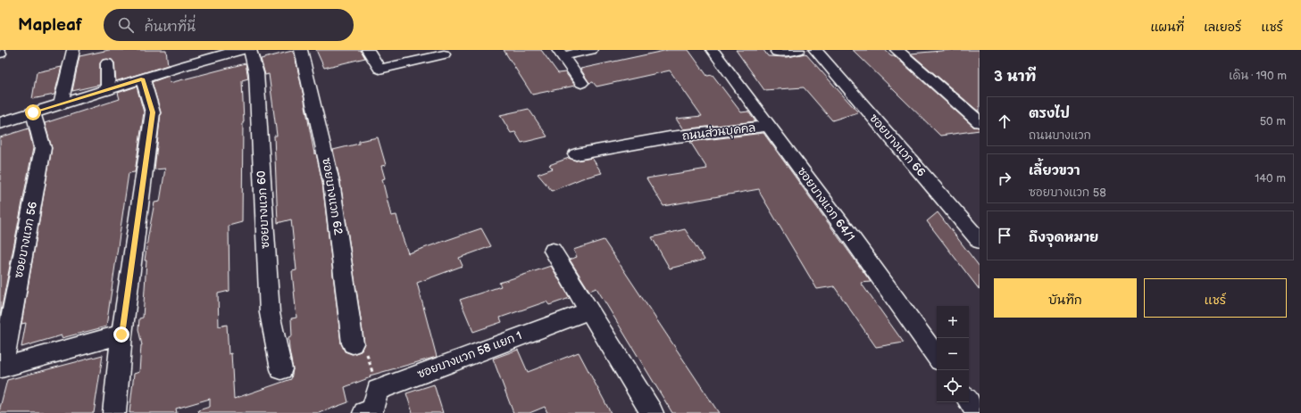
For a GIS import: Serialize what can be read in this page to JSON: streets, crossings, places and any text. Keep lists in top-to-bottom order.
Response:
{
  "streets": {
    "street": [
      "ถนนส่วนบุคคล",
      "ซอยบางแวก 66",
      "ซอยบางแวก 62",
      "ซอยบางแวก 64/1",
      "ซอยบางแวก 60",
      "ซอยบางแวก 56",
      "ซอยบางแวก 58 แยก 1"
    ]
  },
  "crossings": [
    ["ถนนส่วนบุคคล", "ซอยบางแวก 64/1"]
  ],
  "page": {
    "header": "Mapleaf",
    "search": "ค้นหาที่นี่",
    "nav": ["แผนที่", "เลเยอร์", "แชร์"],
    "heading": ["3 นาที", "เดิน · 190 m"],
    "list": [
      ["ตรงไป", "ถนนบางแวก", "50 m"],
      ["เลี้ยวขวา", "ซอยบางแวก 58", "140 m"],
      "ถึงจุดหมาย"
    ],
    "buttons": ["บันทึก", "แชร์"],
    "map_buttons": ["+", "−"]
  }
}
